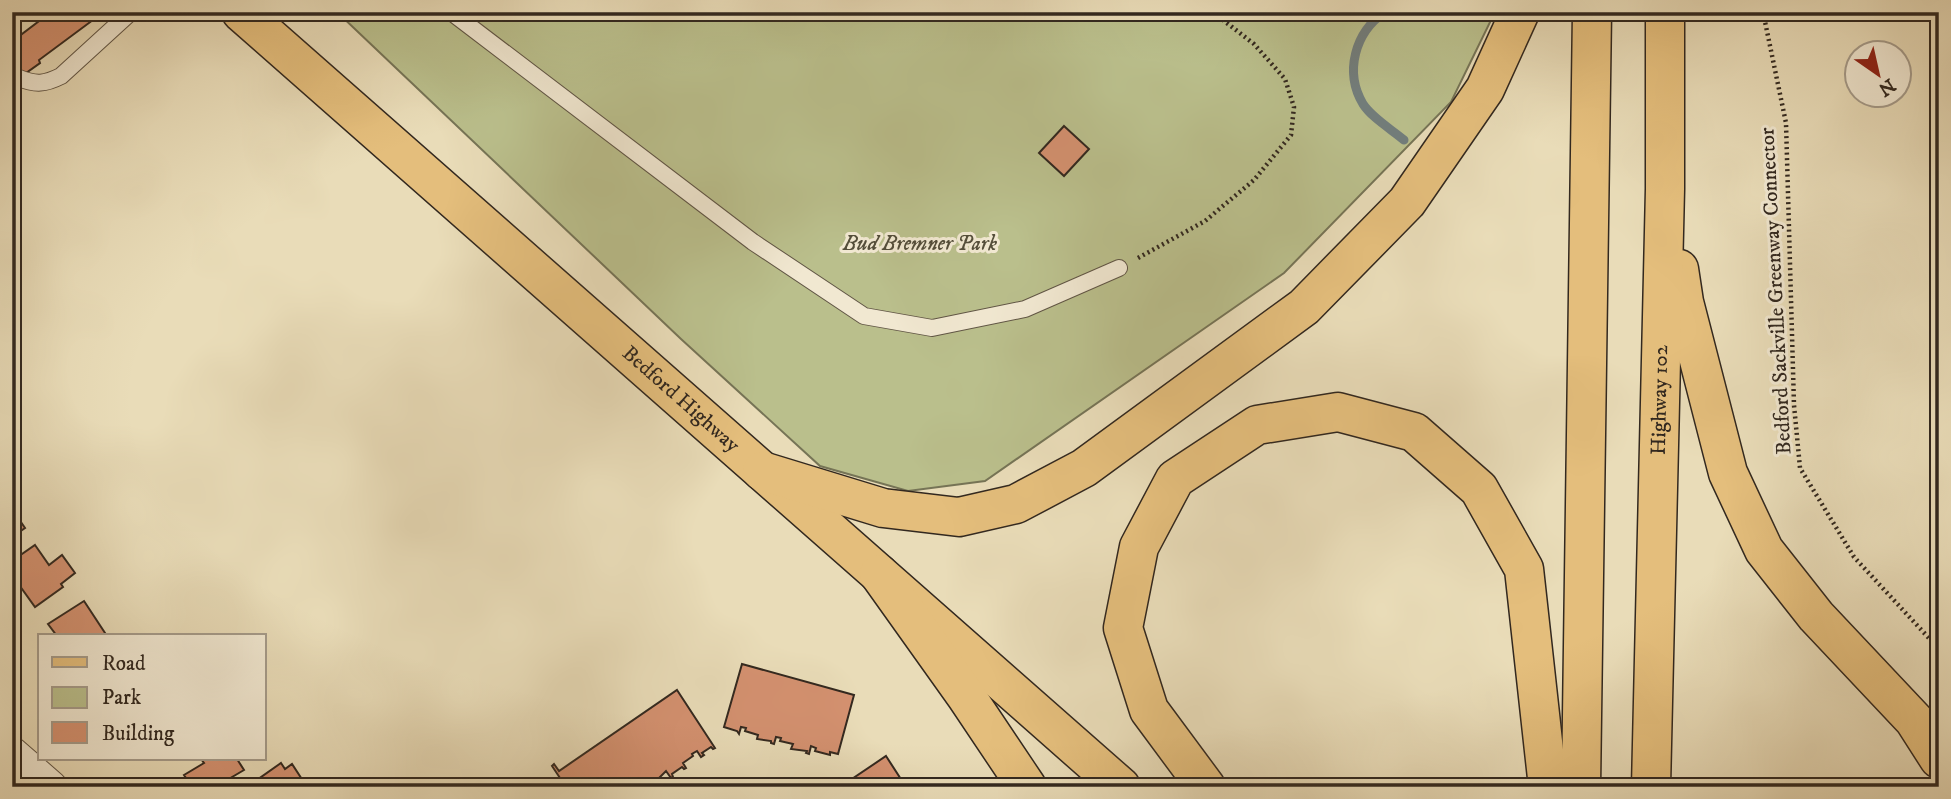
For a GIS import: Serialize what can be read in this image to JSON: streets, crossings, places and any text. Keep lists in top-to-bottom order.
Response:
{
  "streets": {
    "main road": ["Bedford Highway", "Highway 102"],
    "path": ["Bedford Sackville Greenway Connector"]
  },
  "parks": ["Bud Bremner Park"],
  "legend": ["Road", "Park", "Building"],
  "north": "bottom right"
}
